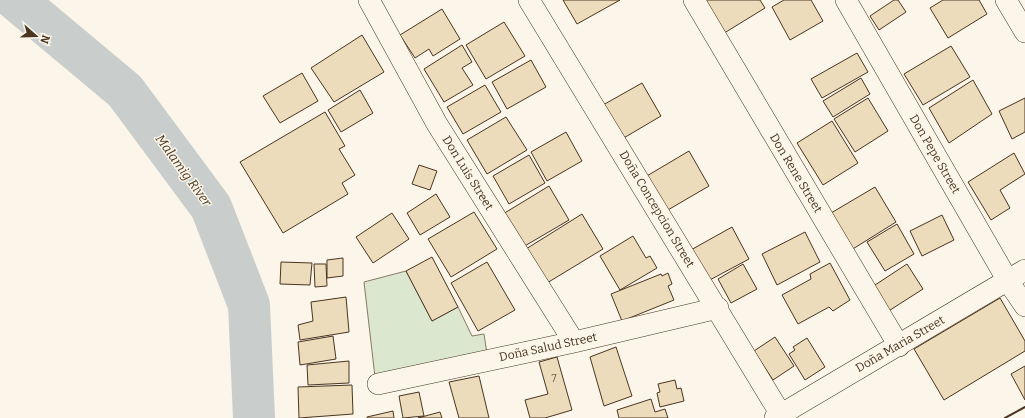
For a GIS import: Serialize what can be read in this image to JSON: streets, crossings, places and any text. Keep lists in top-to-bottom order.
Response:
{
  "streets": {
    "street": [
      "Don Pepe Street",
      "Don Luis Street",
      "Don Rene Street",
      "Doña Concepcion Street",
      "Doña Maria Street",
      "Doña Salud Street"
    ]
  },
  "crossings": [
    ["Don Pepe Street", "Doña Maria Street"],
    ["Don Luis Street", "Doña Salud Street"],
    ["Don Rene Street", "Doña Maria Street"],
    ["Doña Concepcion Street", "Doña Maria Street"],
    ["Doña Concepcion Street", "Doña Salud Street"]
  ],
  "water": ["Malamig River"],
  "house_numbers": ["7"],
  "north": "right"
}
